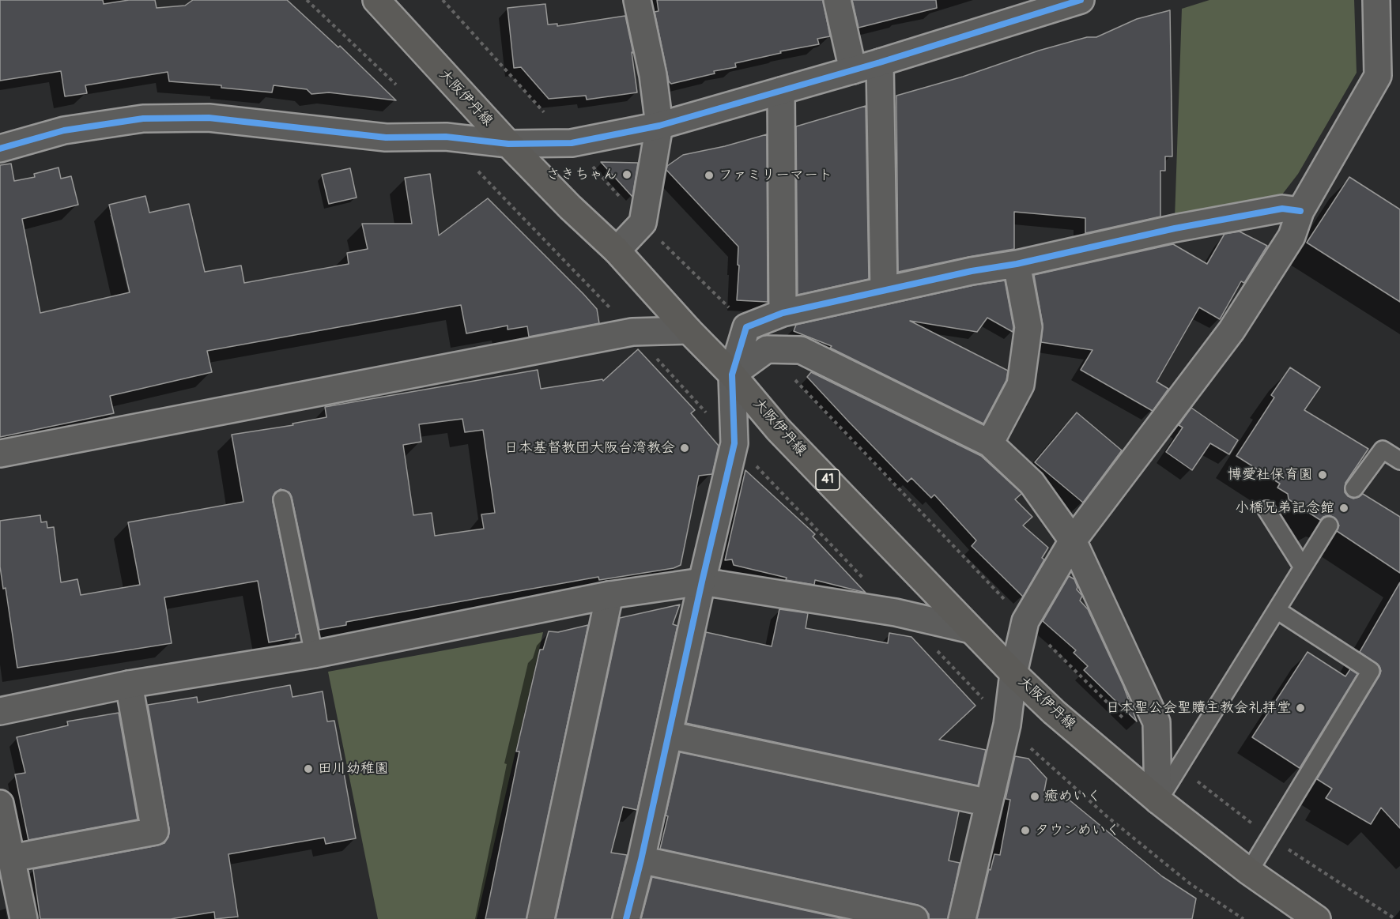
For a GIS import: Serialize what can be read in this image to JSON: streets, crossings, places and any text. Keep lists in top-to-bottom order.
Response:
{
  "streets": {
    "main road": ["大阪伊丹線", "41"]
  },
  "places": [
    "さきちゃん",
    "ファミリーマート",
    "日本基督教団大阪台湾教会",
    "博愛社保育園",
    "小橋兄弟記念館",
    "日本聖公会聖贖主教会礼拝堂",
    "田川幼稚園",
    "癒めいく",
    "タウンめいく"
  ]
}
